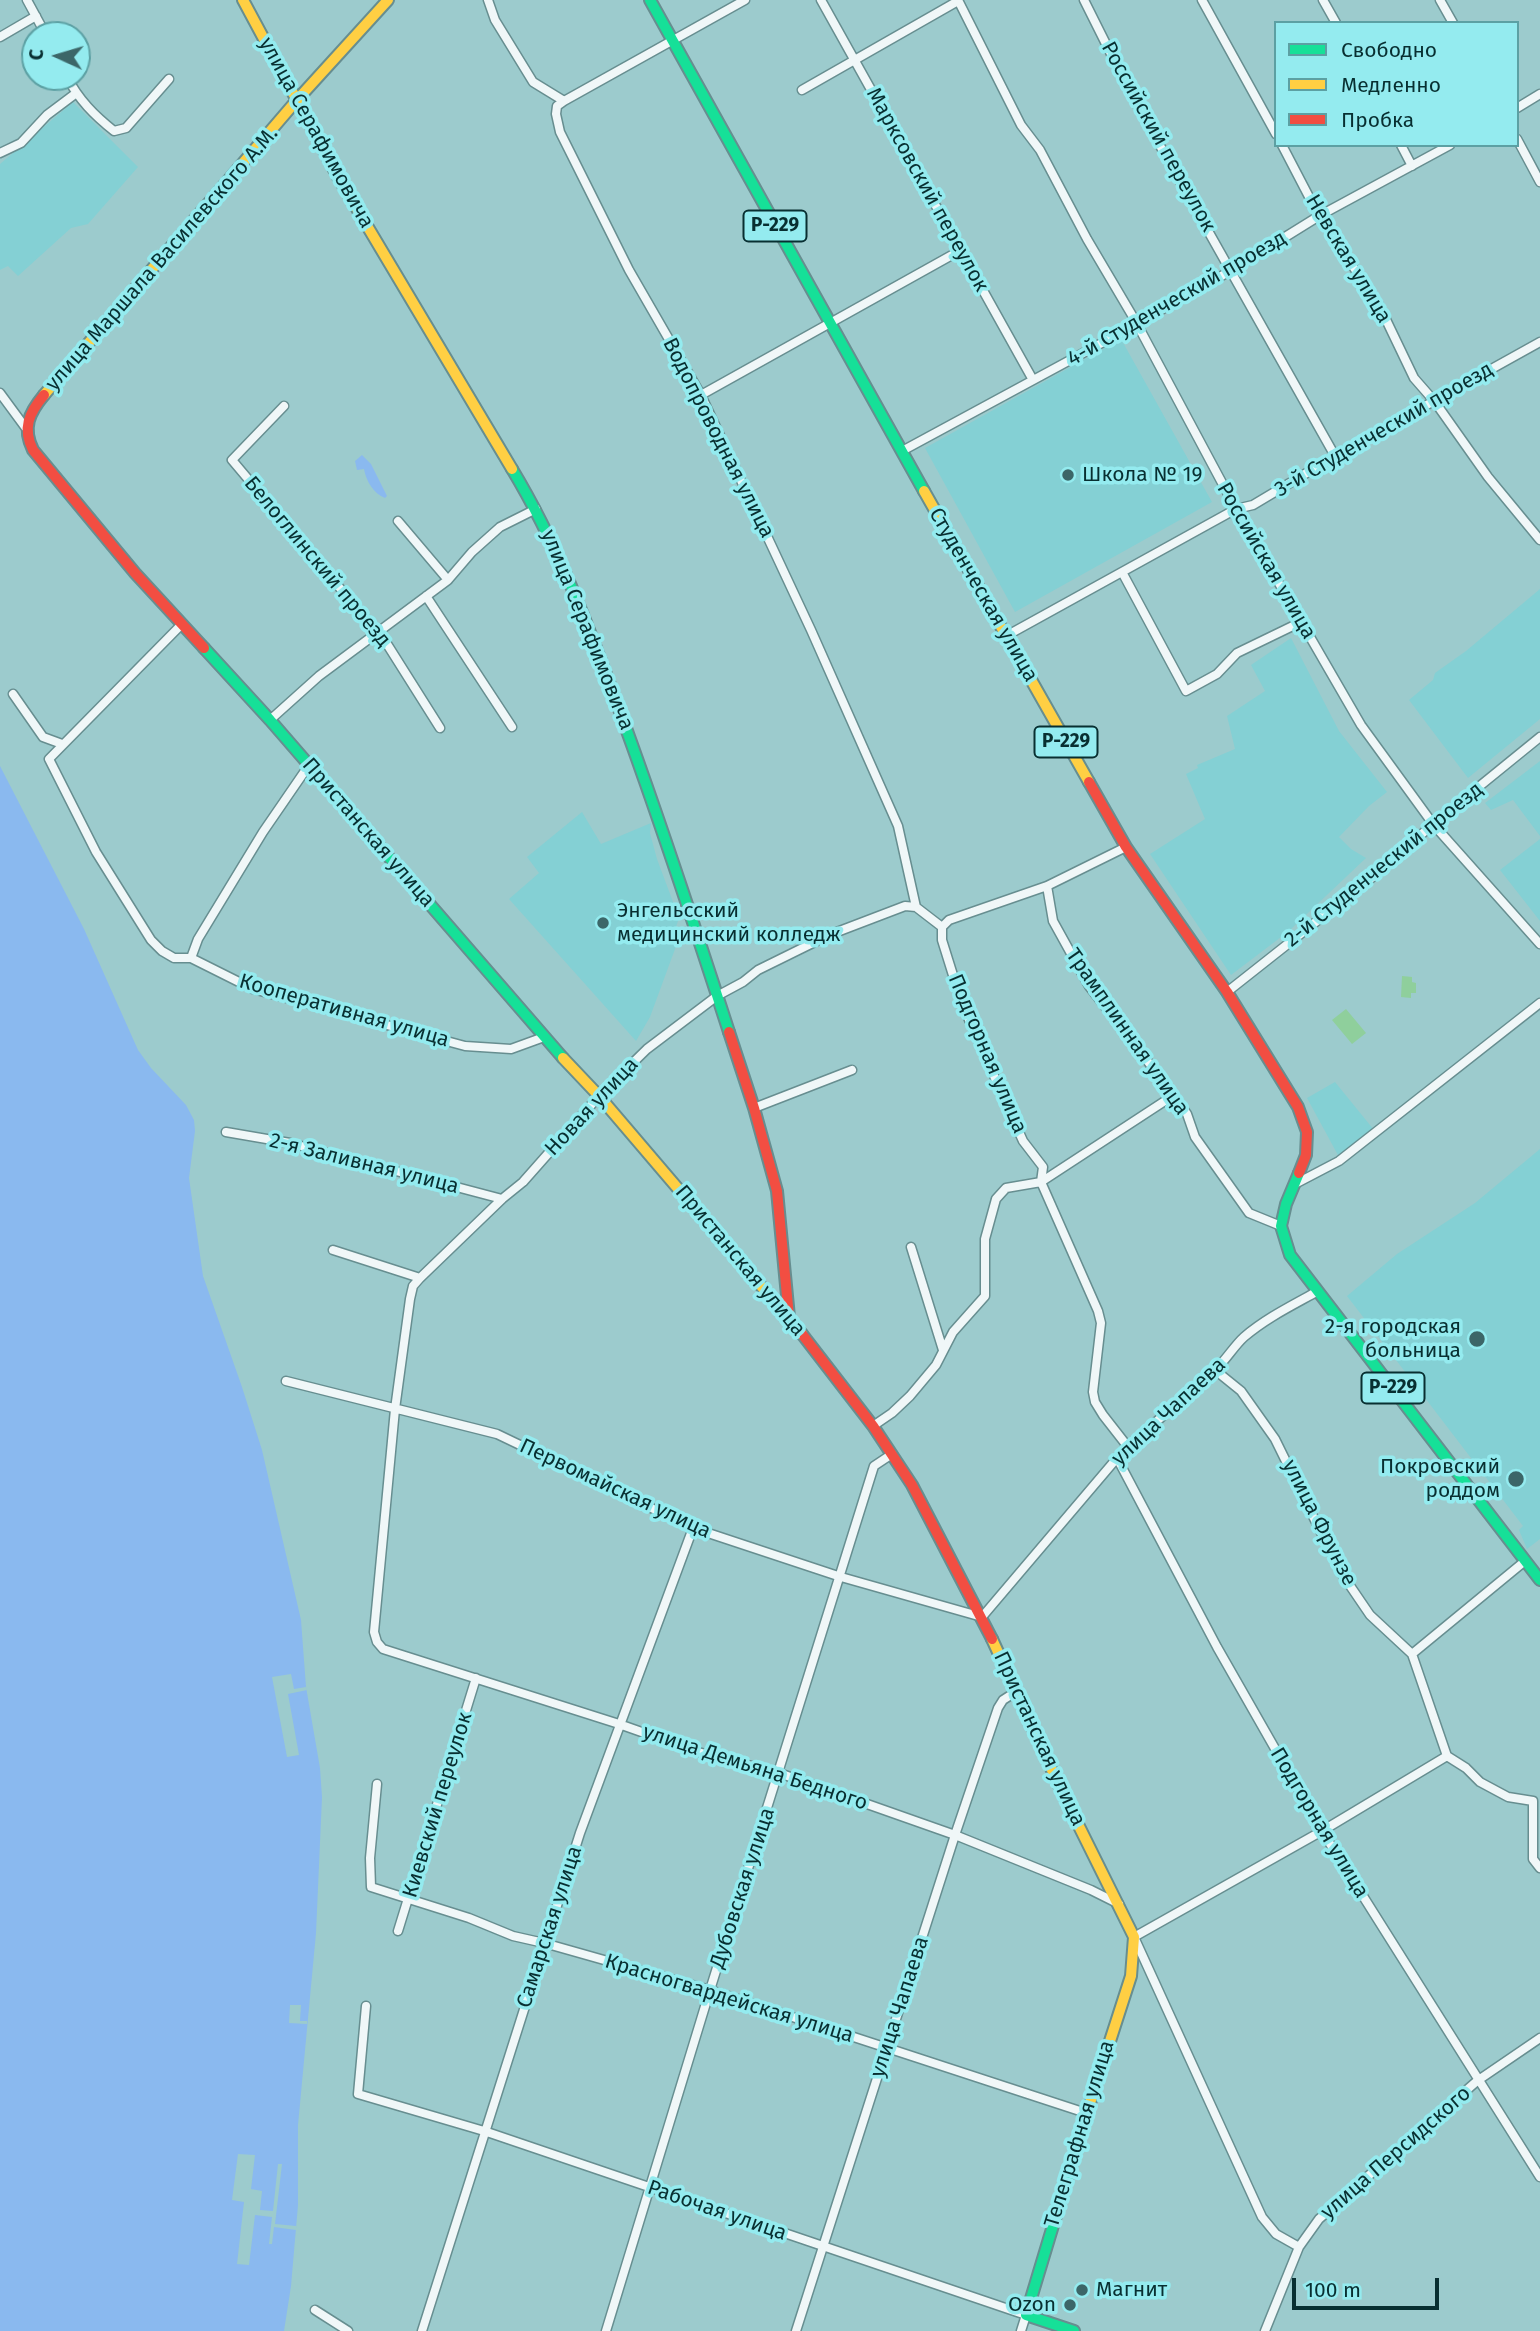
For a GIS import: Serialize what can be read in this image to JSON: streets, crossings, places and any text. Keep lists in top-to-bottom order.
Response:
{
  "streets": {
    "street": [
      "улица Серафимовича",
      "Российский переулок",
      "Марксовский переулок",
      "Р-229",
      "улица Маршала Василевского А.М.",
      "Невская улица",
      "4-й Студенческий проезд",
      "3-й Студенческий проезд",
      "Водопроводная улица",
      "Российская улица",
      "Белоглинский проезд",
      "Студенческая улица",
      "Пристанская улица",
      "2-й Студенческий проезд",
      "Кооперативная улица",
      "Трамплинная улица",
      "Подгорная улица",
      "Новая улица",
      "2-я Заливная улица",
      "улица Чапаева",
      "Первомайская улица",
      "улица Фрунзе",
      "улица Демьяна Бедного",
      "Киевский переулок",
      "Дубовская улица",
      "Самарская улица",
      "Красногвардейская улица",
      "Телеграфная улица",
      "улица Персидского",
      "Рабочая улица"
    ]
  },
  "crossings": [
    ["улица Серафимовича", "улица Маршала Василевского А.М."],
    ["улица Серафимовича", "Пристанская улица"],
    ["улица Серафимовича", "Новая улица"],
    ["Российский переулок", "4-й Студенческий проезд"],
    ["Российский переулок", "3-й Студенческий проезд"],
    ["Марксовский переулок", "4-й Студенческий проезд"],
    ["Р-229", "Студенческая улица"],
    ["Р-229", "Трамплинная улица"],
    ["Р-229", "улица Чапаева"],
    ["улица Маршала Василевского А.М.", "Пристанская улица"],
    ["Невская улица", "4-й Студенческий проезд"],
    ["Невская улица", "3-й Студенческий проезд"],
    ["4-й Студенческий проезд", "Российская улица"],
    ["4-й Студенческий проезд", "Студенческая улица"],
    ["3-й Студенческий проезд", "Российская улица"],
    ["3-й Студенческий проезд", "Студенческая улица"],
    ["Водопроводная улица", "Новая улица"],
    ["Российская улица", "2-й Студенческий проезд"],
    ["Студенческая улица", "2-й Студенческий проезд"],
    ["Пристанская улица", "Кооперативная улица"],
    ["Пристанская улица", "Новая улица"],
    ["Пристанская улица", "улица Чапаева"],
    ["Пристанская улица", "Первомайская улица"],
    ["Пристанская улица", "улица Демьяна Бедного"],
    ["Пристанская улица", "Дубовская улица"],
    ["Пристанская улица", "Телеграфная улица"],
    ["Пристанская улица", "улица Персидского"],
    ["Подгорная улица", "улица Чапаева"],
    ["Подгорная улица", "улица Персидского"],
    ["Новая улица", "2-я Заливная улица"],
    ["Новая улица", "Первомайская улица"],
    ["Новая улица", "улица Демьяна Бедного"],
    ["улица Чапаева", "Первомайская улица"],
    ["улица Чапаева", "улица Фрунзе"],
    ["улица Чапаева", "улица Демьяна Бедного"],
    ["улица Чапаева", "Красногвардейская улица"],
    ["улица Чапаева", "Рабочая улица"],
    ["Первомайская улица", "Дубовская улица"],
    ["Первомайская улица", "Самарская улица"],
    ["улица Демьяна Бедного", "Киевский переулок"],
    ["улица Демьяна Бедного", "Дубовская улица"],
    ["улица Демьяна Бедного", "Самарская улица"],
    ["Киевский переулок", "Красногвардейская улица"],
    ["Дубовская улица", "Красногвардейская улица"],
    ["Дубовская улица", "Рабочая улица"],
    ["Самарская улица", "Красногвардейская улица"],
    ["Самарская улица", "Рабочая улица"],
    ["Красногвардейская улица", "Телеграфная улица"],
    ["Телеграфная улица", "Рабочая улица"]
  ],
  "places": [
    "Школа № 19",
    "Энгельсский медицинский колледж",
    "2-я городская больница",
    "Покровский роддом",
    "Магнит",
    "Ozon"
  ],
  "legend": ["Свободно", "Медленно", "Пробка"],
  "scale_bar": "100 m",
  "north": "left"
}
